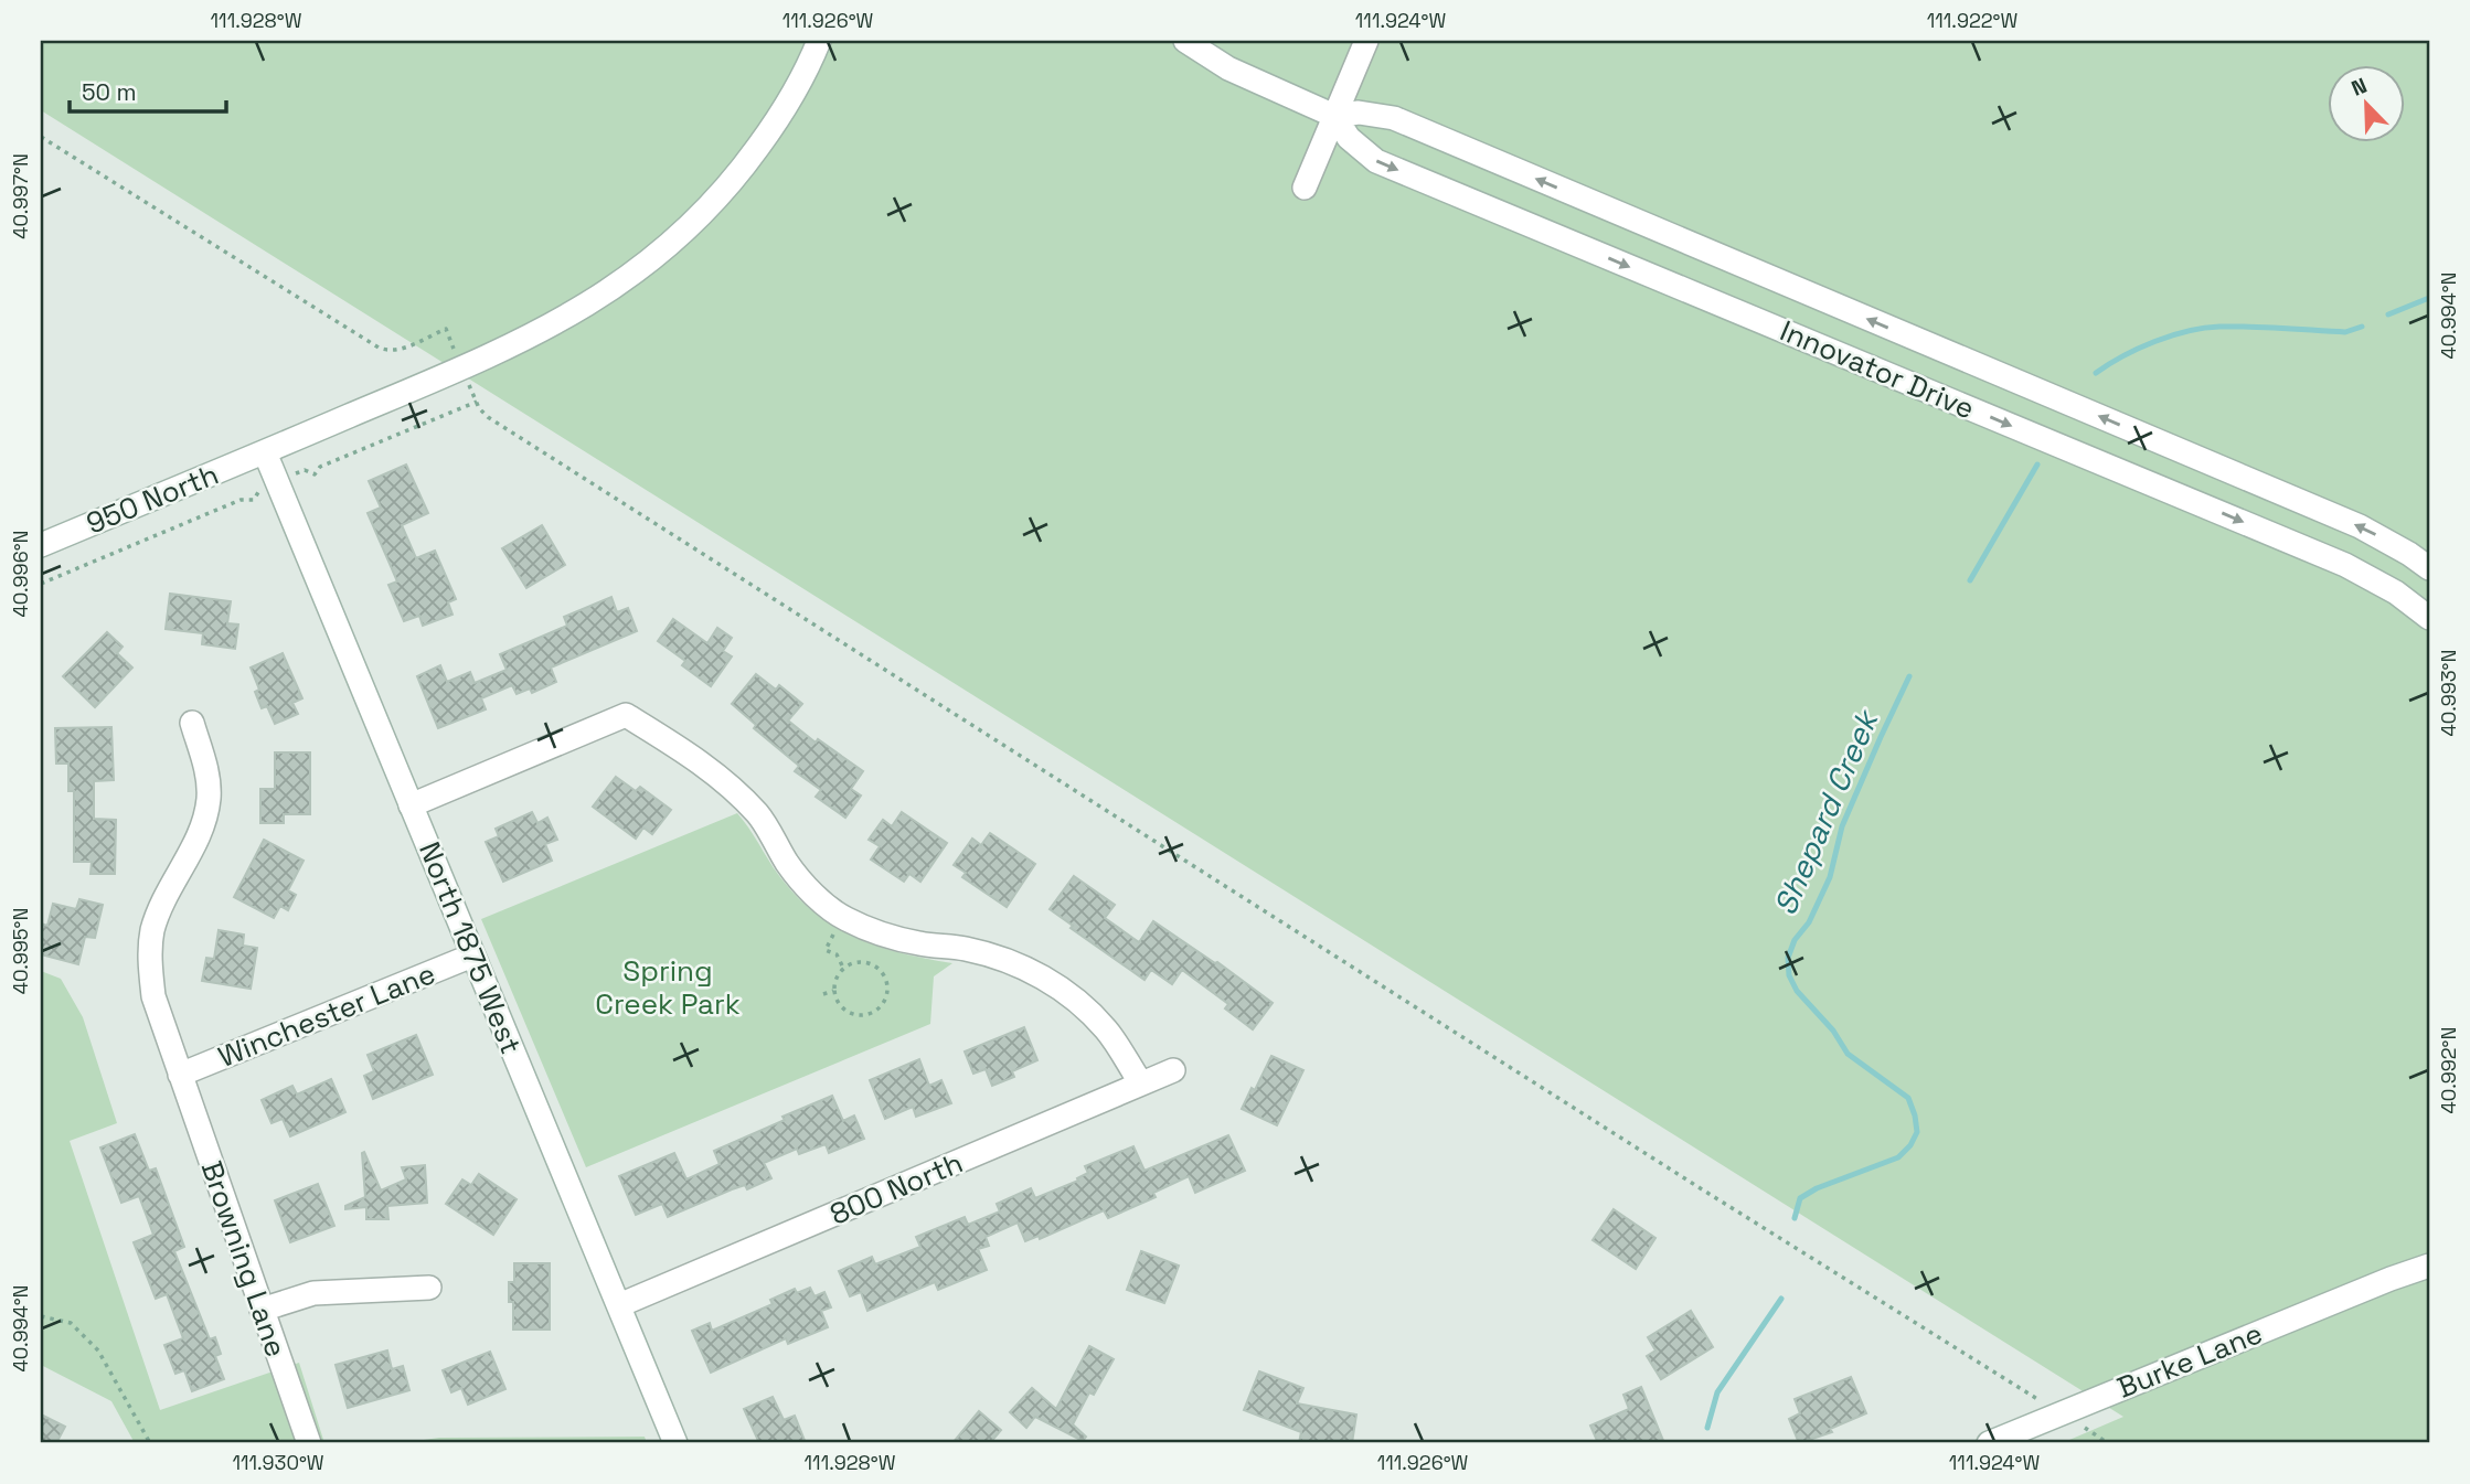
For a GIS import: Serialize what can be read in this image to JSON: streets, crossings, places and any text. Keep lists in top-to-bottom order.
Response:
{
  "streets": {
    "street": [
      "Innovator Drive",
      "950 North",
      "North 1875 West",
      "Winchester Lane",
      "800 North",
      "Browning Lane",
      "Burke Lane"
    ]
  },
  "crossings": [
    ["950 North", "North 1875 West"],
    ["North 1875 West", "Winchester Lane"],
    ["North 1875 West", "800 North"],
    ["Winchester Lane", "Browning Lane"]
  ],
  "water": ["Shepard Creek"],
  "parks": ["Spring Creek Park"],
  "scale_bar": "50 m",
  "north": "top left",
  "coordinates": [
    "111.928°W",
    "111.926°W",
    "111.924°W",
    "111.922°W",
    "40.997°N",
    "40.994°N",
    "40.996°N",
    "40.993°N",
    "40.995°N",
    "40.992°N",
    "111.930°W"
  ]
}
